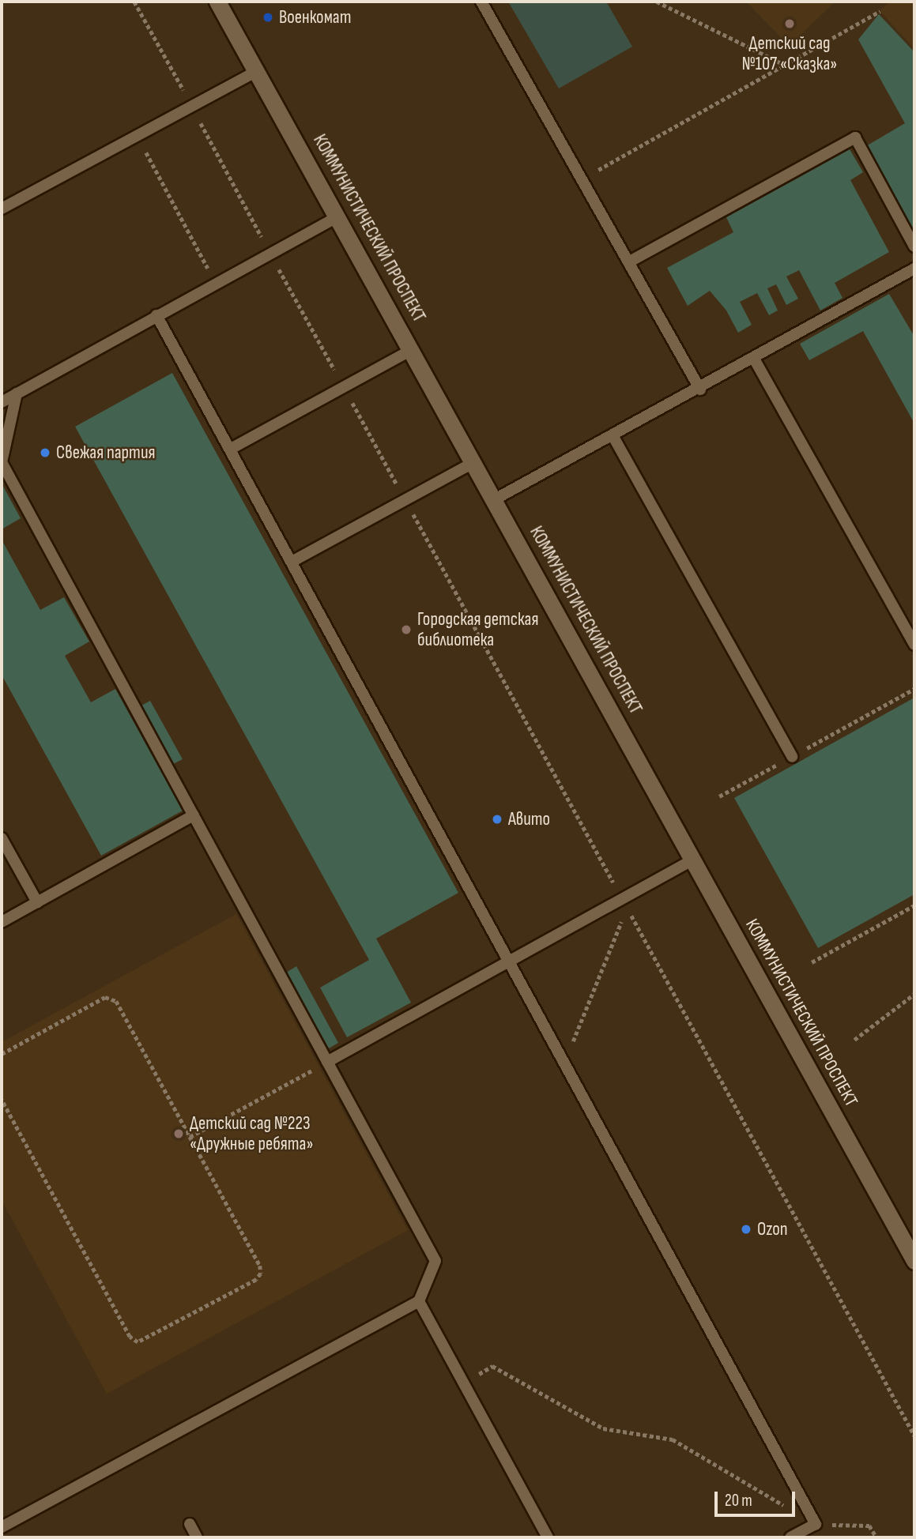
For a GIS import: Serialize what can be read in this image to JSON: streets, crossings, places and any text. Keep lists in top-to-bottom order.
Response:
{
  "streets": {
    "main road": ["КОММУНИСТИЧЕСКИЙ ПРОСПЕКТ"]
  },
  "places": [
    "Военкомат",
    "Детский сад №107 «Сказка»",
    "Свежая партия",
    "Городская детская библиотека",
    "Авито",
    "Детский сад №223 «Дружные ребята»",
    "Ozon"
  ],
  "scale_bar": "20 m"
}
